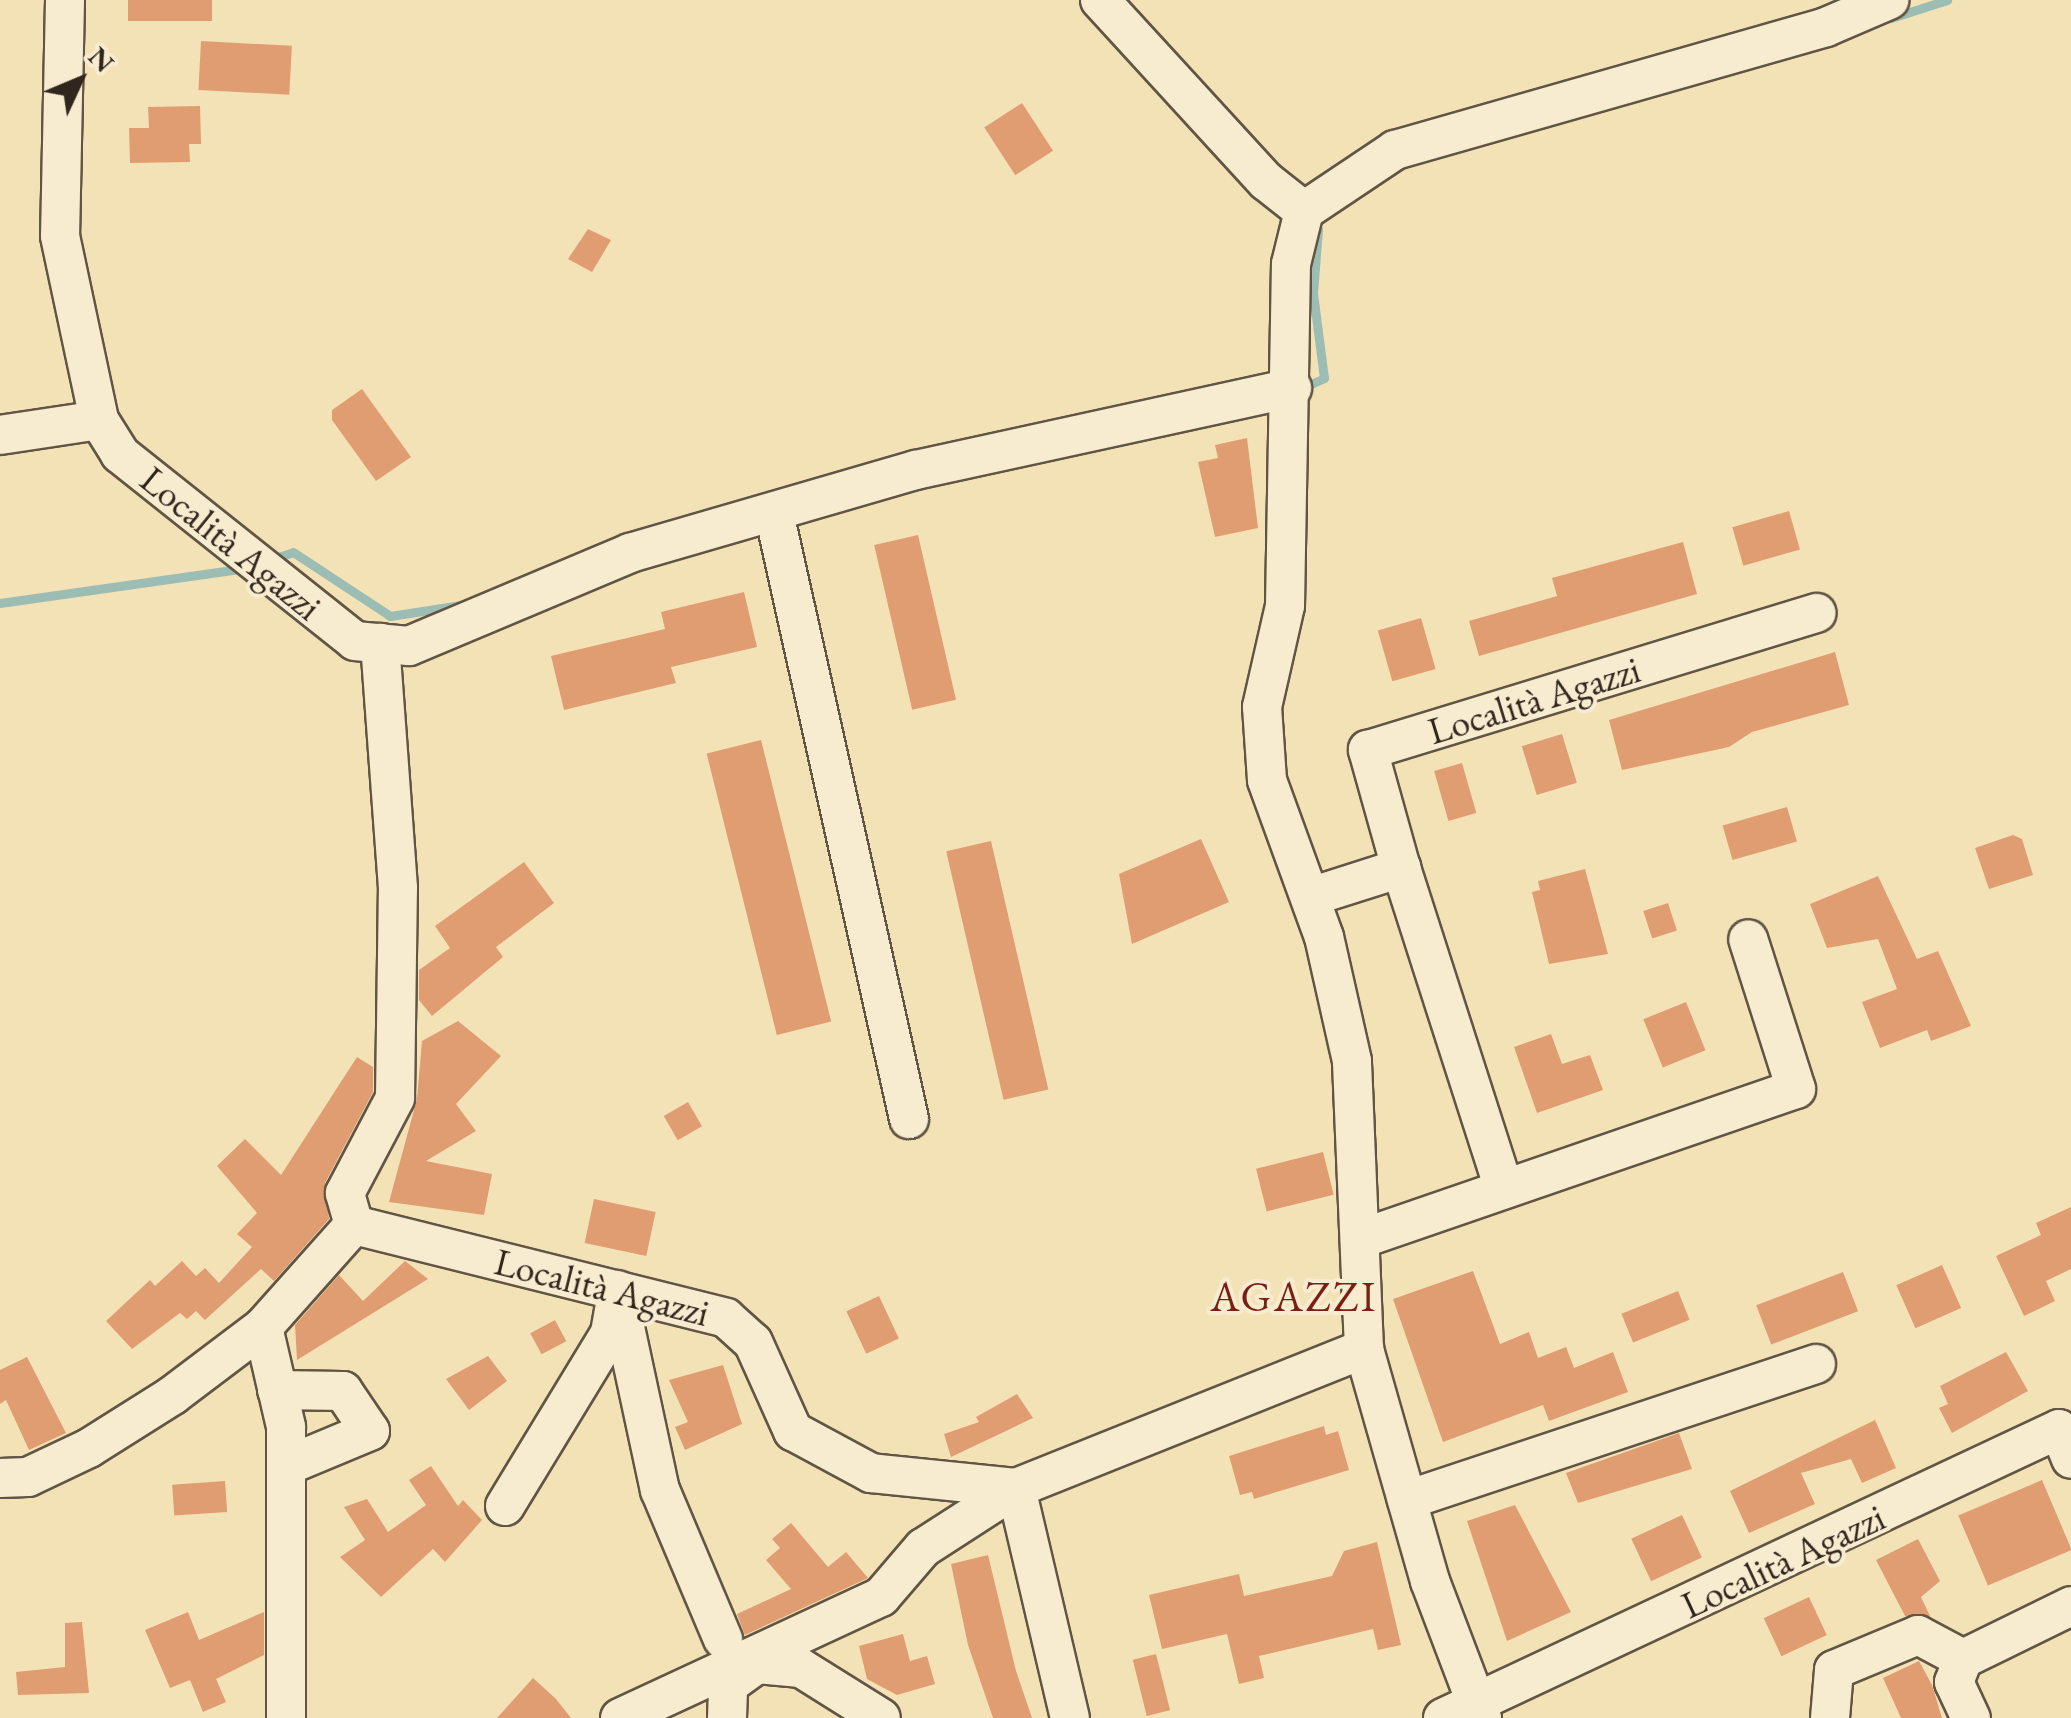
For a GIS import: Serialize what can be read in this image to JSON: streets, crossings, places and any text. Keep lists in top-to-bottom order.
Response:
{
  "streets": {
    "street": ["Località Agazzi"]
  },
  "districts": ["AGAZZI"],
  "north": "top right"
}
